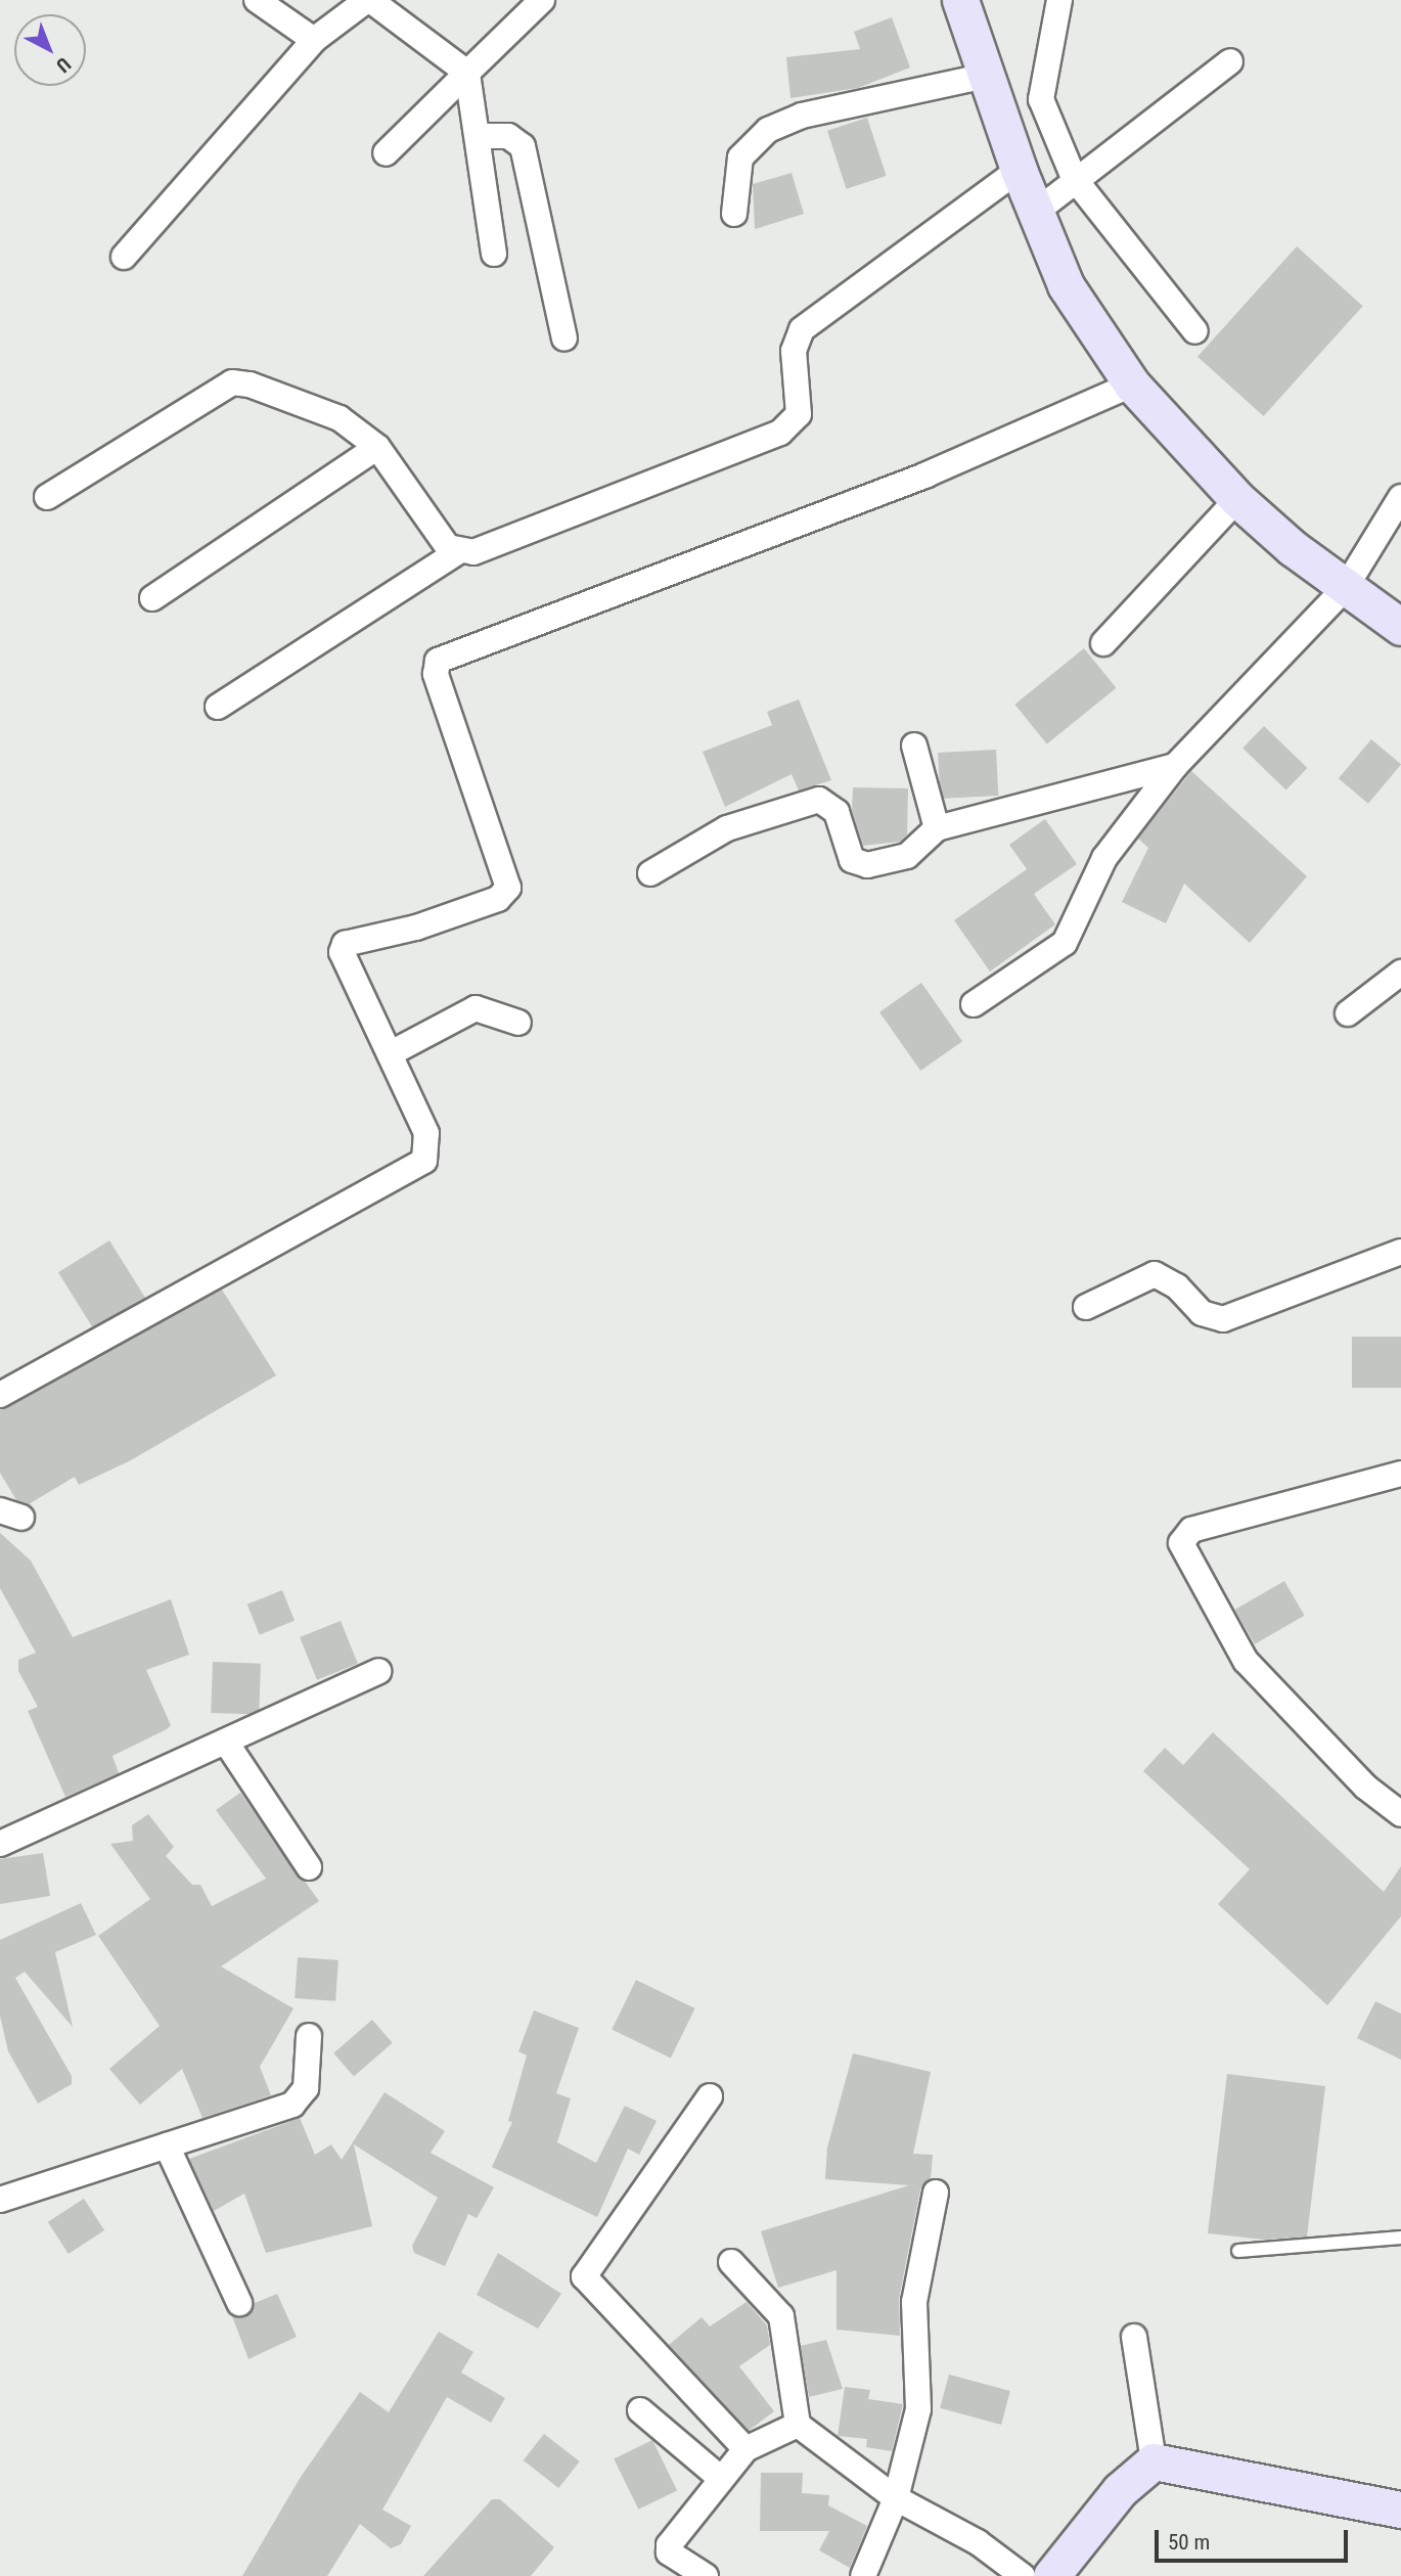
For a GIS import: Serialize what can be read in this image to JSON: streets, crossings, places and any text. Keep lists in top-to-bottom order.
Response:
{
  "scale_bar": "50 m",
  "north": "bottom right"
}
